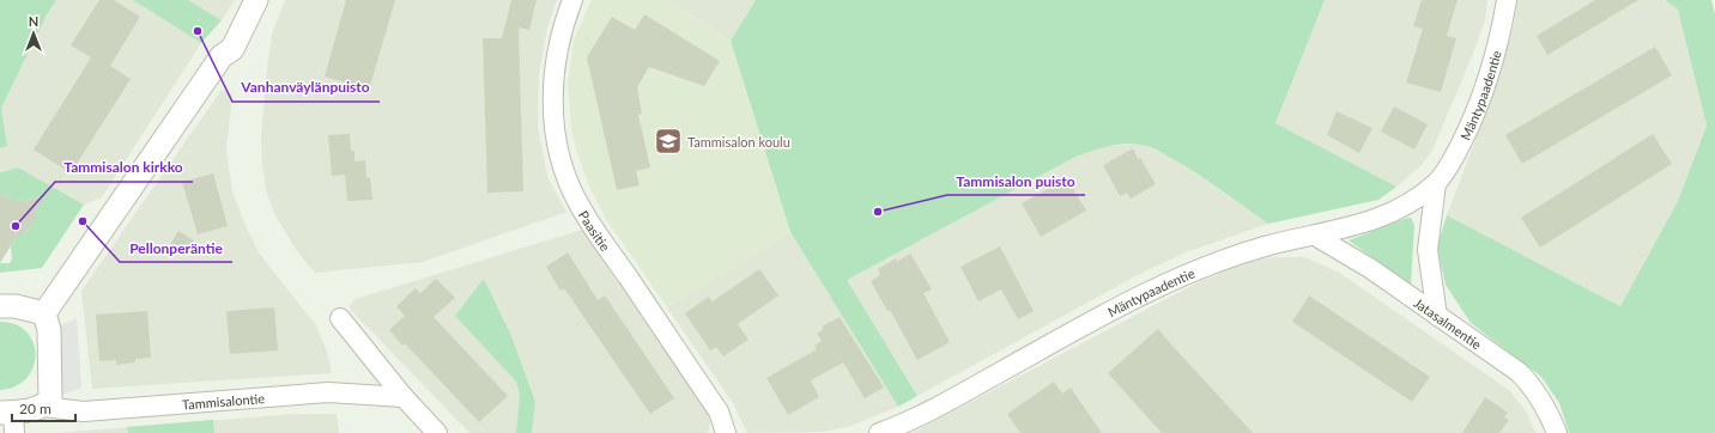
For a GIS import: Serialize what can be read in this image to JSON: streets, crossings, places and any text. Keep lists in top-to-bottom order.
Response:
{
  "streets": {
    "street": [
      "Mäntypaadentie",
      "Paasitie",
      "Jatasalmentie",
      "Tammisalontie"
    ]
  },
  "crossings": [
    ["Mäntypaadentie", "Jatasalmentie"]
  ],
  "places": {
    "other": [
      "Vanhanväylänpuisto",
      "Tammisalon puisto",
      "Pellonperäntie",
      "Tammisalon kirkko"
    ],
    "school or university": ["Tammisalon koulu"]
  },
  "scale_bar": "20 m",
  "north": "top"
}
